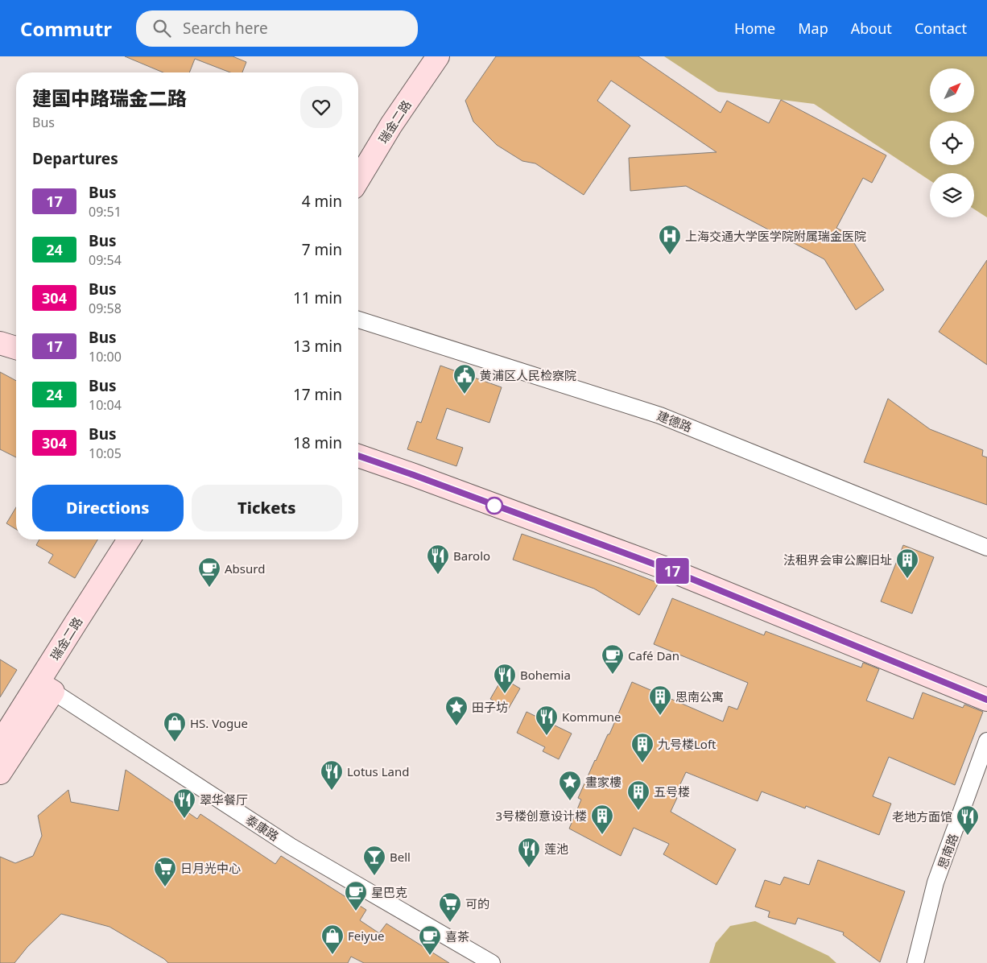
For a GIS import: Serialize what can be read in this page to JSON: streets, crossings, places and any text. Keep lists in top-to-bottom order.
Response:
{
  "streets": {
    "street": [
      "瑞金二路",
      "建德路",
      "泰康路",
      "思南路"
    ]
  },
  "crossings": [
    ["瑞金二路", "泰康路"]
  ],
  "places": {
    "hospital": ["上海交通大学医学院附属瑞金医院"],
    "public building": ["黄浦区人民检察院"],
    "restaurant": [
      "Barolo",
      "Bohemia",
      "Kommune",
      "Lotus Land",
      "翠华餐厅",
      "老地方面馆",
      "莲池"
    ],
    "building": [
      "法租界会审公廨旧址",
      "思南公寓",
      "九号楼Loft",
      "五号楼",
      "3号楼创意设计楼"
    ],
    "cafe": [
      "Absurd",
      "Café Dan",
      "星巴克",
      "喜茶"
    ],
    "place": ["田子坊", "畫家樓"],
    "shop": ["HS. Vogue", "Feiyue"],
    "bar": ["Bell"],
    "supermarket": ["日月光中心", "可的"]
  },
  "lines": ["bus line 17"],
  "north": "top right",
  "page": {
    "header": "Commutr",
    "search": "Search here",
    "nav": [
      "Home",
      "Map",
      "About",
      "Contact"
    ],
    "on_map": "17",
    "heading": [
      ["建国中路瑞金二路", "Bus"],
      "Departures"
    ],
    "list": [
      {
        "mark": "17",
        "name": "Bus",
        "note": "09:51",
        "value": "4 min"
      },
      {
        "mark": "24",
        "name": "Bus",
        "note": "09:54",
        "value": "7 min"
      },
      {
        "mark": "304",
        "name": "Bus",
        "note": "09:58",
        "value": "11 min"
      },
      {
        "mark": "17",
        "name": "Bus",
        "note": "10:00",
        "value": "13 min"
      },
      {
        "mark": "24",
        "name": "Bus",
        "note": "10:04",
        "value": "17 min"
      },
      {
        "mark": "304",
        "name": "Bus",
        "note": "10:05",
        "value": "18 min"
      }
    ],
    "buttons": ["Directions", "Tickets"]
  }
}
